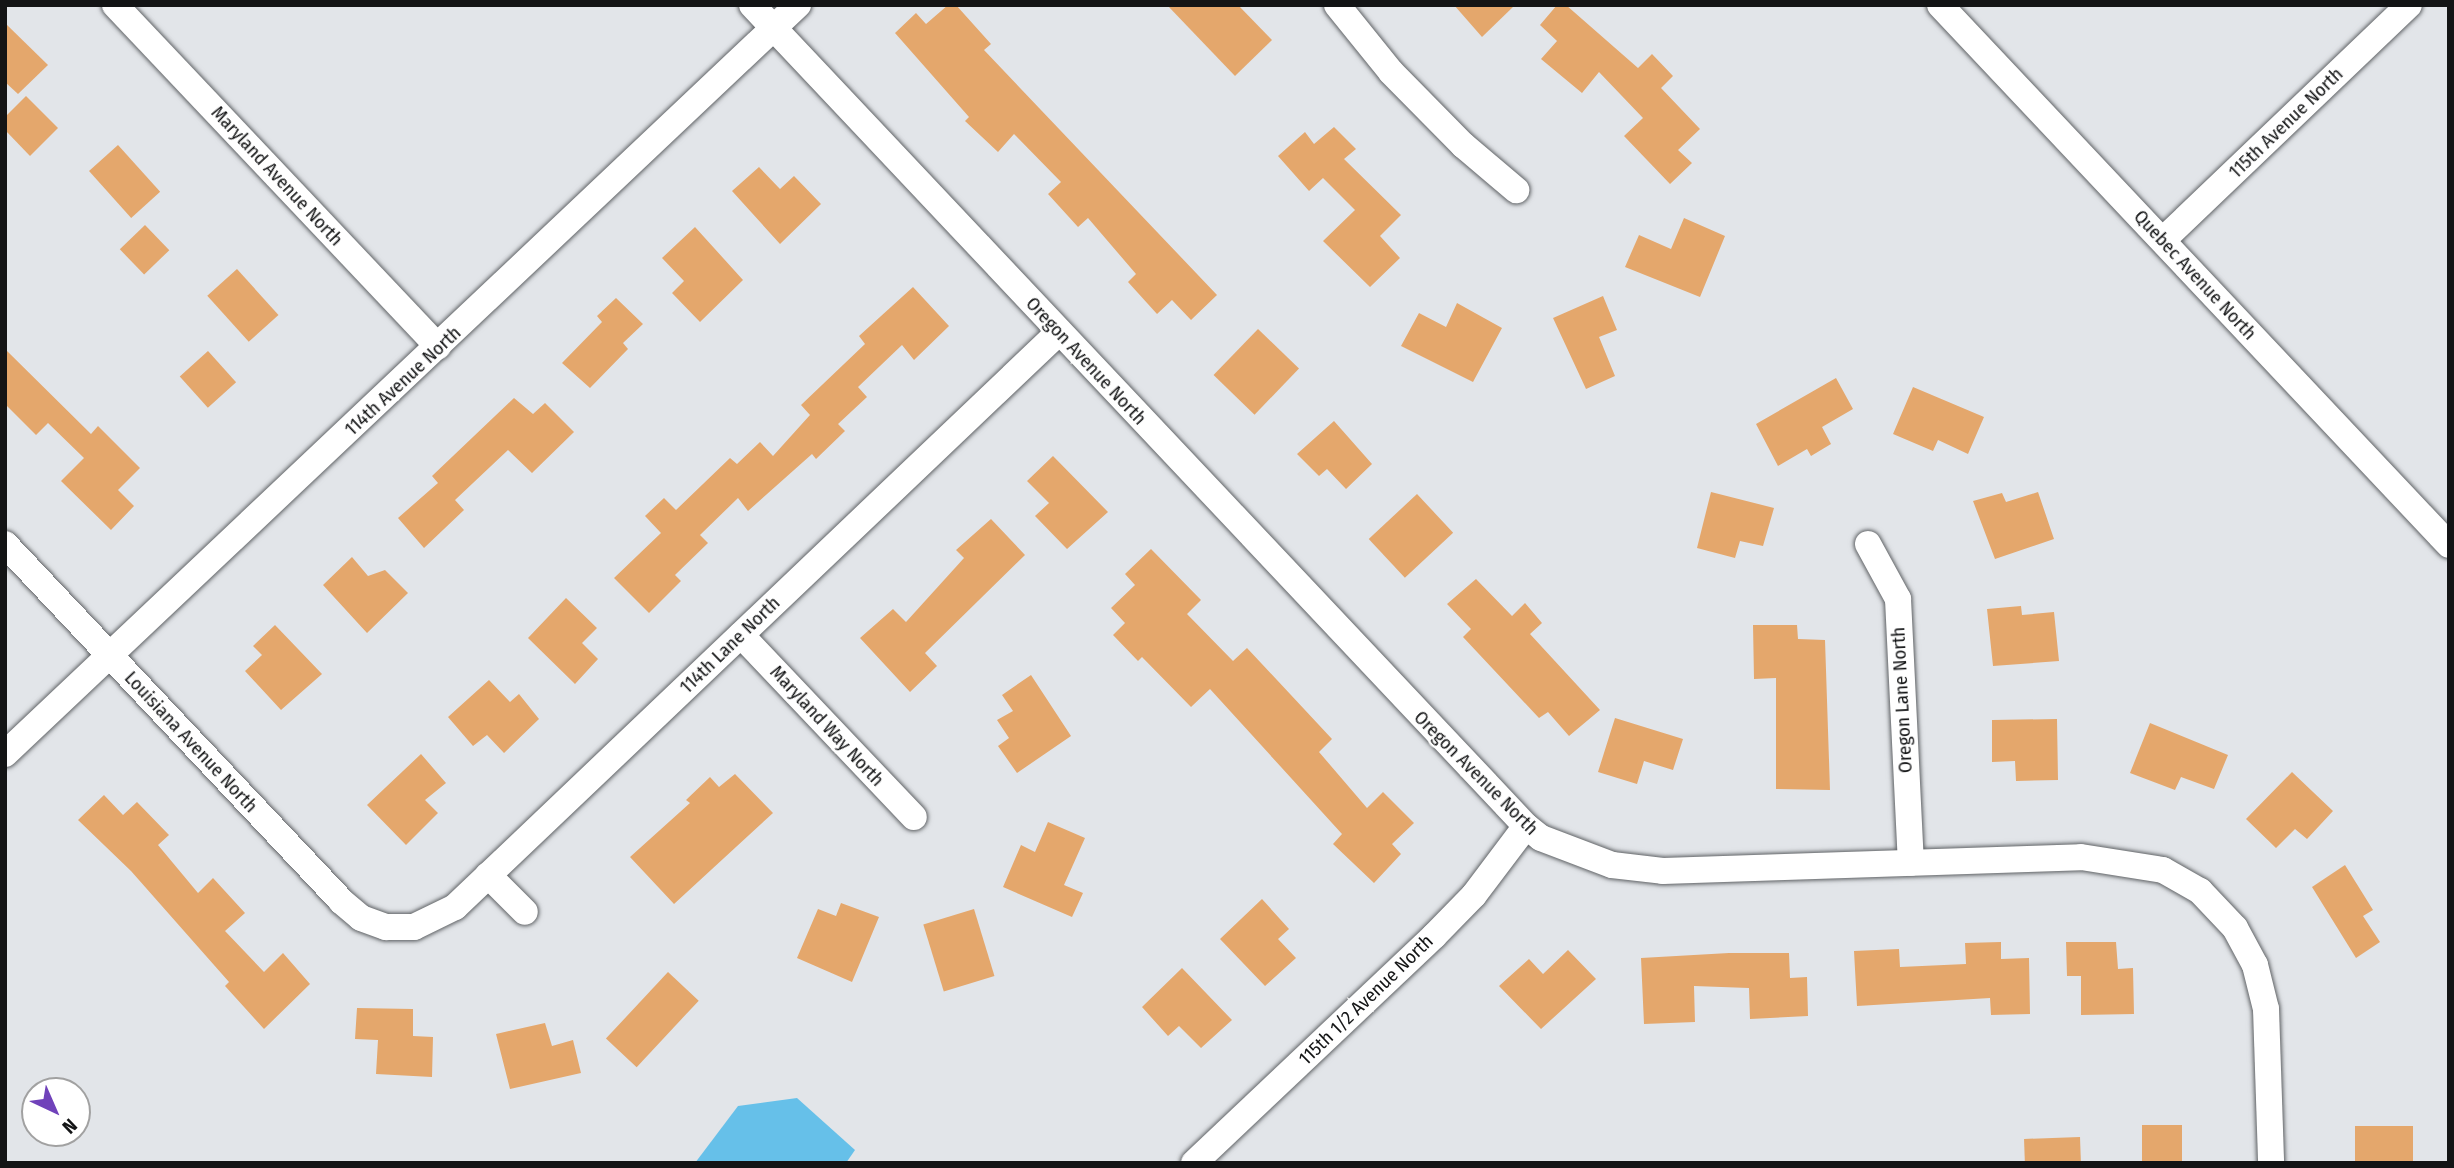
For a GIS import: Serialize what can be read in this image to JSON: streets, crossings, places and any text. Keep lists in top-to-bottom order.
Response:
{
  "streets": {
    "street": [
      "115th Avenue North",
      "Maryland Avenue North",
      "Quebec Avenue North",
      "Oregon Avenue North",
      "114th Avenue North",
      "114th Lane North",
      "Oregon Lane North",
      "Maryland Way North",
      "Louisiana Avenue North",
      "115th 1/2 Avenue North"
    ]
  },
  "crossings": [
    ["115th Avenue North", "Quebec Avenue North"],
    ["Maryland Avenue North", "114th Avenue North"],
    ["Oregon Avenue North", "114th Avenue North"],
    ["Oregon Avenue North", "114th Lane North"],
    ["Oregon Avenue North", "Oregon Lane North"],
    ["Oregon Avenue North", "115th 1/2 Avenue North"],
    ["114th Avenue North", "Louisiana Avenue North"],
    ["114th Lane North", "Maryland Way North"],
    ["114th Lane North", "Louisiana Avenue North"]
  ],
  "north": "bottom right"
}
